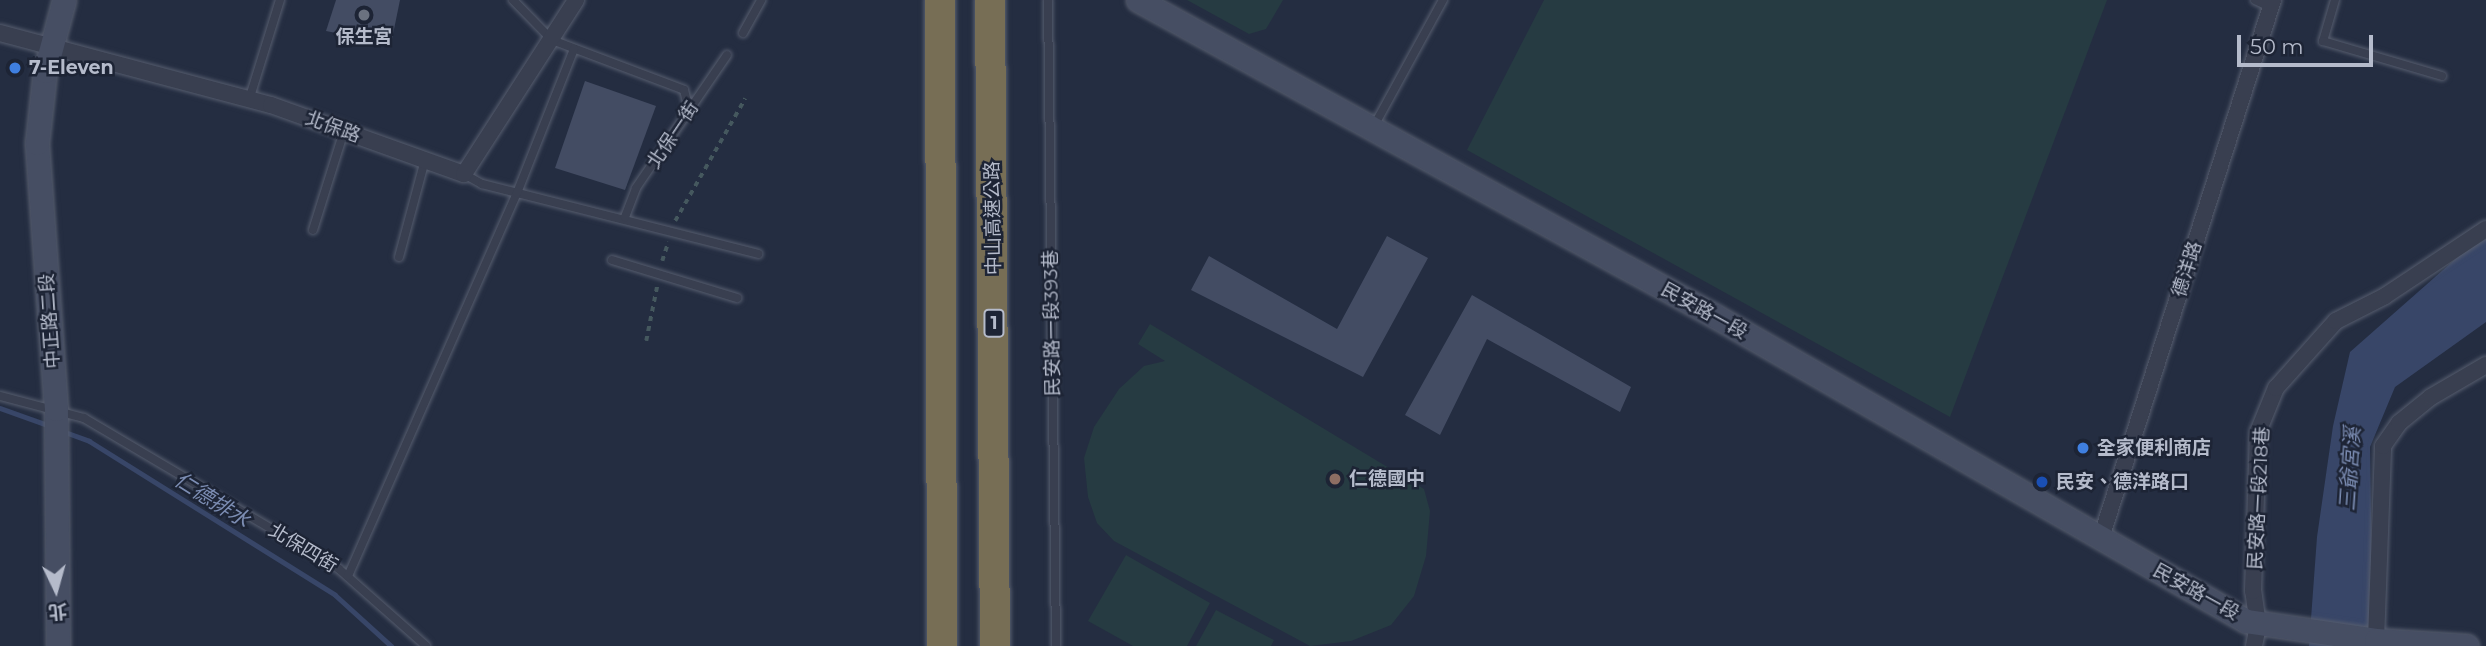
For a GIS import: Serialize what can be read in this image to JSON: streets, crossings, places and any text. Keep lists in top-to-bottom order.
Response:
{
  "streets": {
    "highway": ["中山高速公路", "1"],
    "street": [
      "北保路",
      "德洋路",
      "民安路一段",
      "中正路二段",
      "民安路一段218巷"
    ],
    "lane": ["北保一街", "民安路一段393巷", "北保四街"]
  },
  "crossings": [
    ["北保路", "中正路二段"],
    ["德洋路", "民安路一段"],
    ["民安路一段", "民安路一段218巷"],
    ["中正路二段", "北保四街"]
  ],
  "water": ["三爺宮溪", "仁德排水"],
  "places": [
    "保生宮",
    "7-Eleven",
    "全家便利商店",
    "仁德國中",
    "民安、德洋路口"
  ],
  "scale_bar": "50 m",
  "north": "bottom"
}
